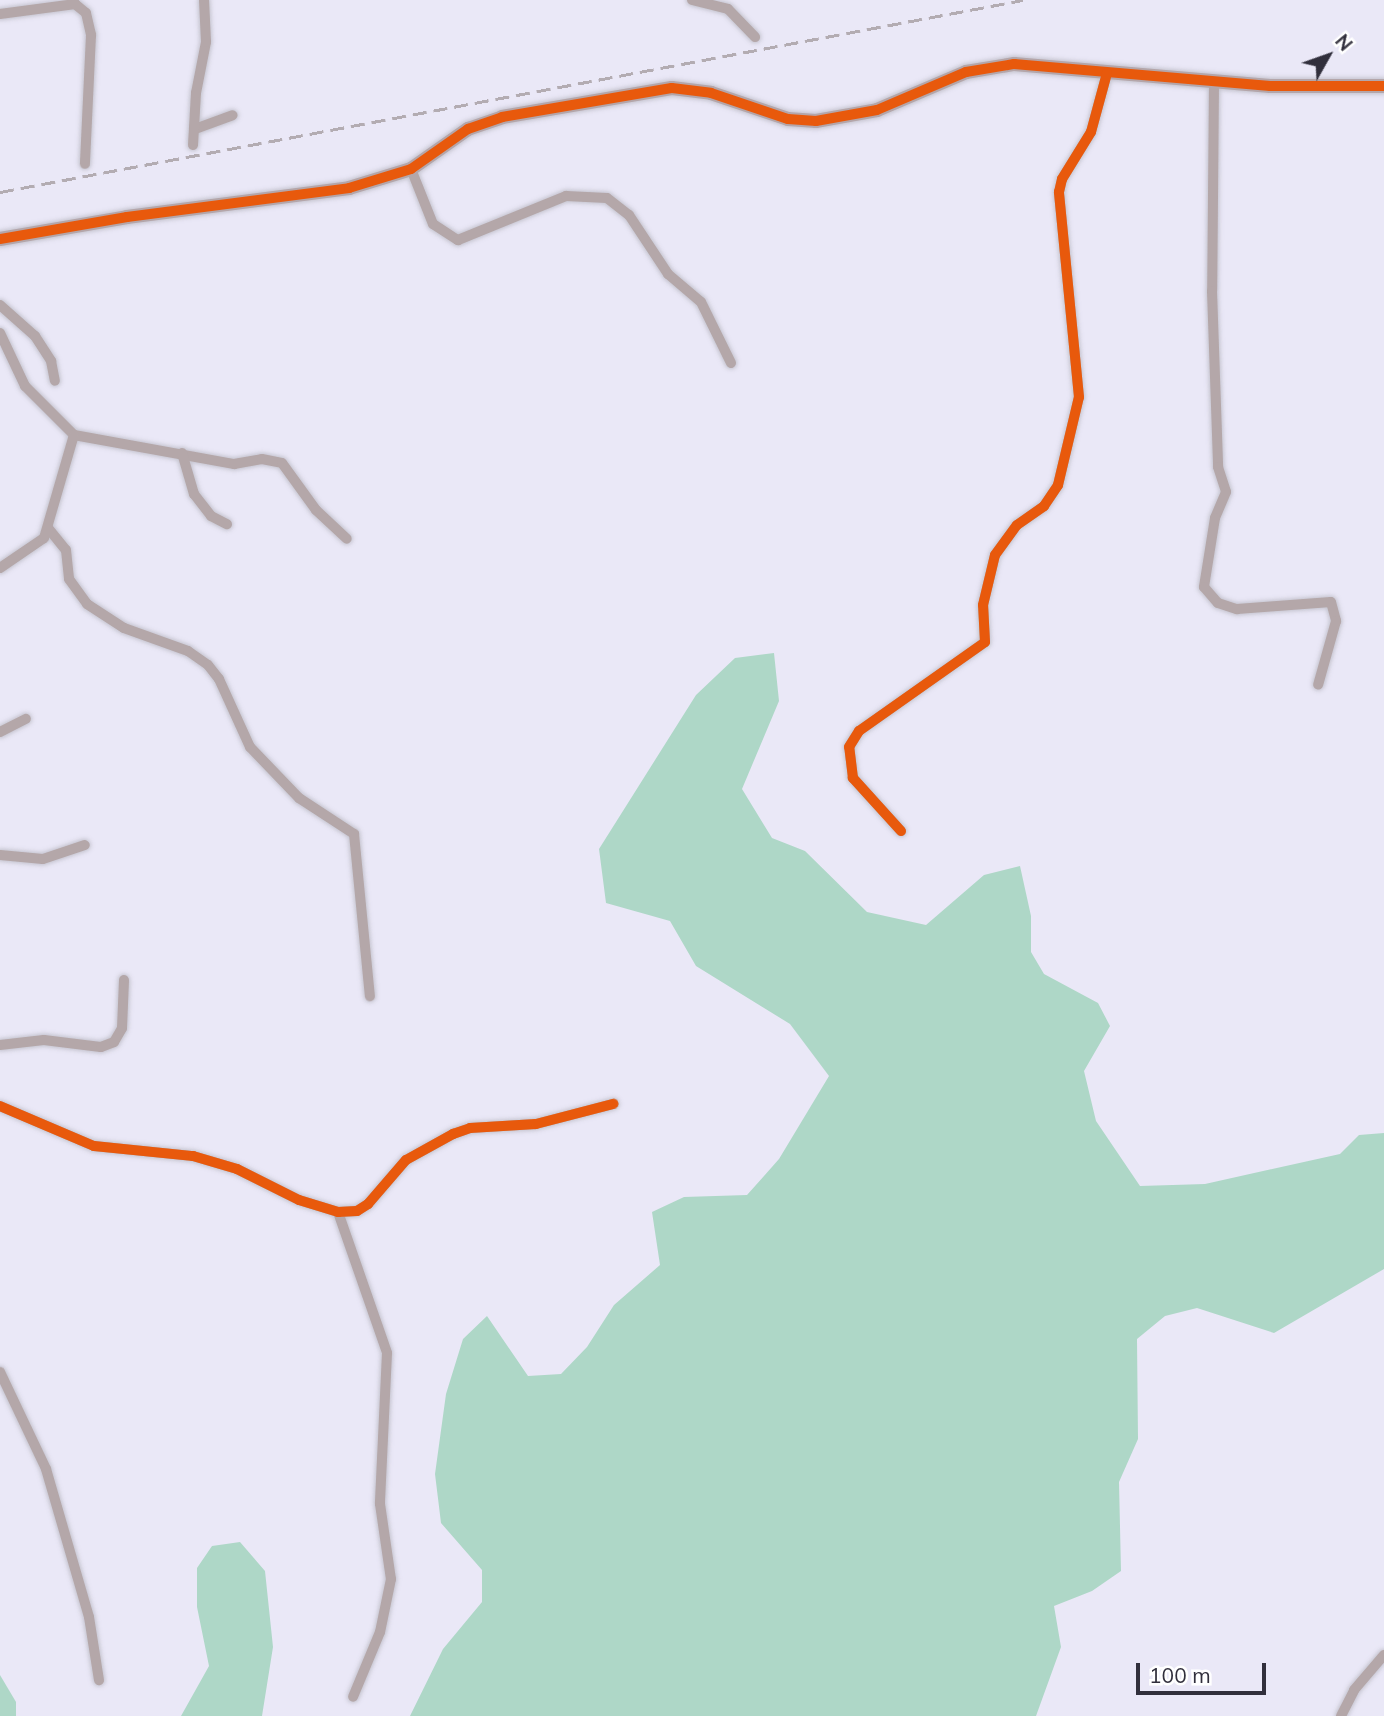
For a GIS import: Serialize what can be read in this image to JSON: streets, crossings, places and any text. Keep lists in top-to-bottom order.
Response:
{
  "scale_bar": "100 m",
  "north": "top right"
}
